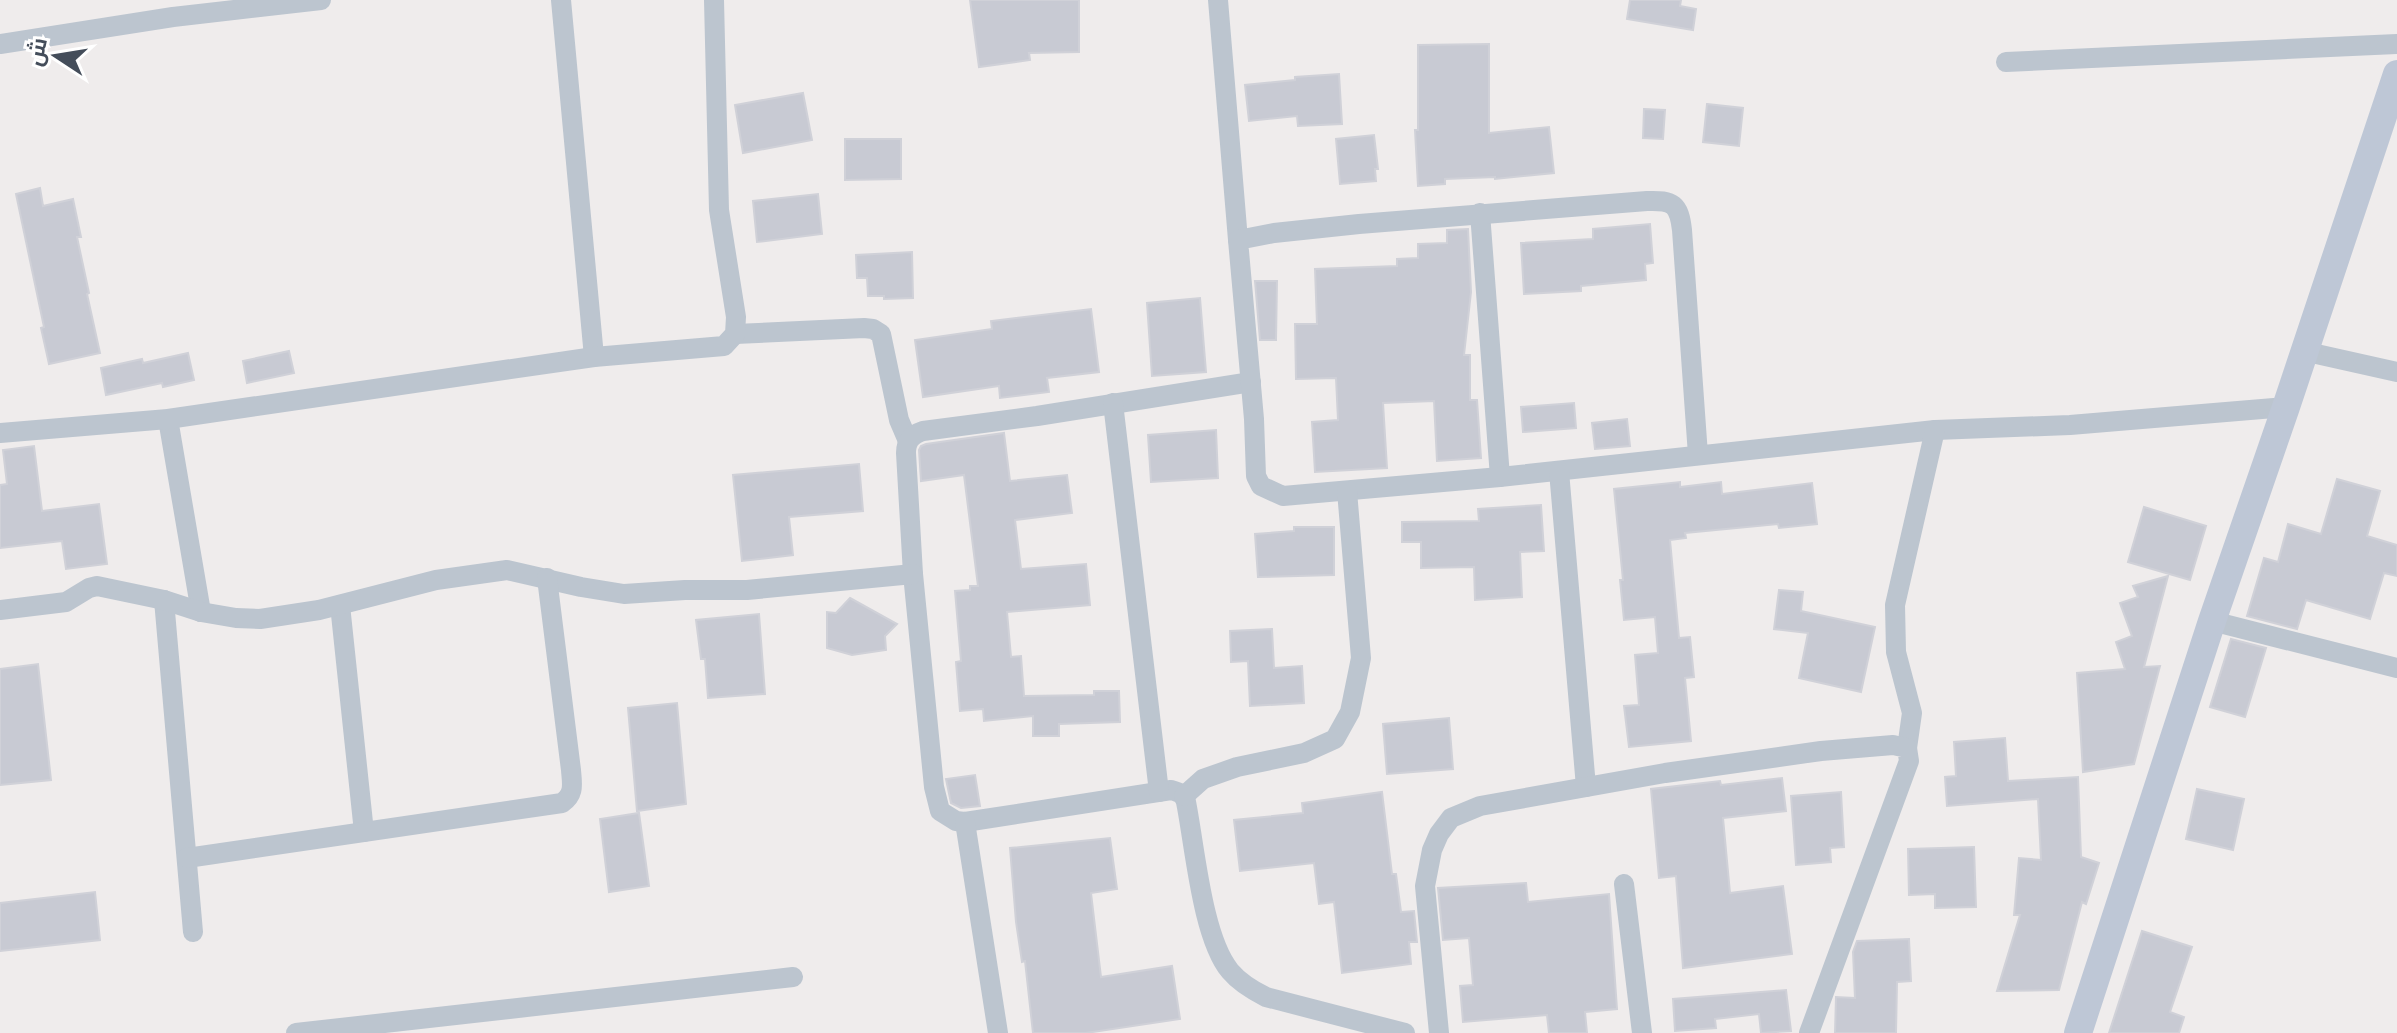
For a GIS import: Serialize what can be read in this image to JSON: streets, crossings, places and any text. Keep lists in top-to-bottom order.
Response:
{
  "north": "left"
}
